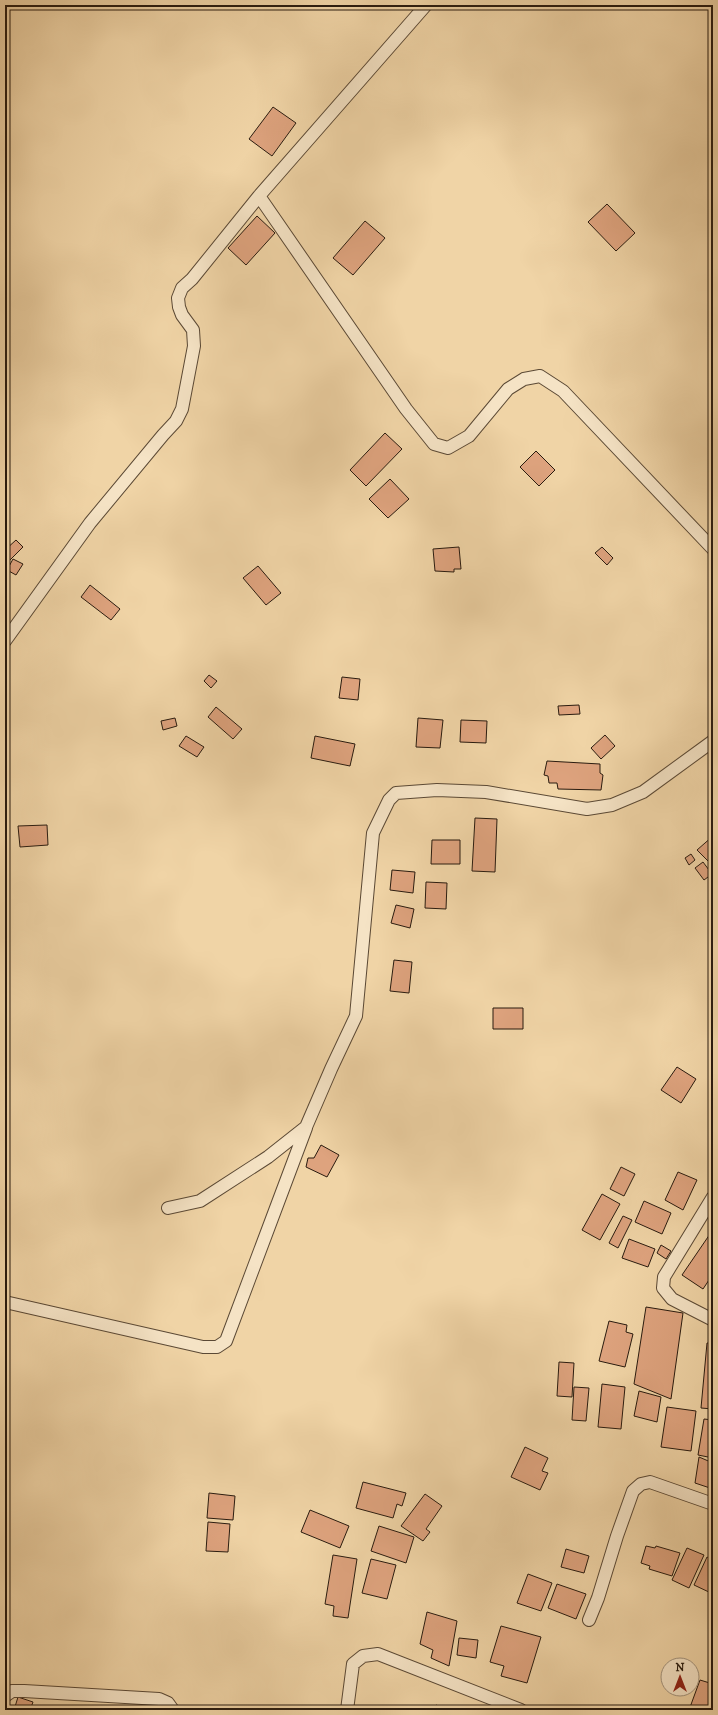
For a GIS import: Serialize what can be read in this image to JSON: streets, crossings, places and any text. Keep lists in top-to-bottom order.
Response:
{
  "north": "top"
}
